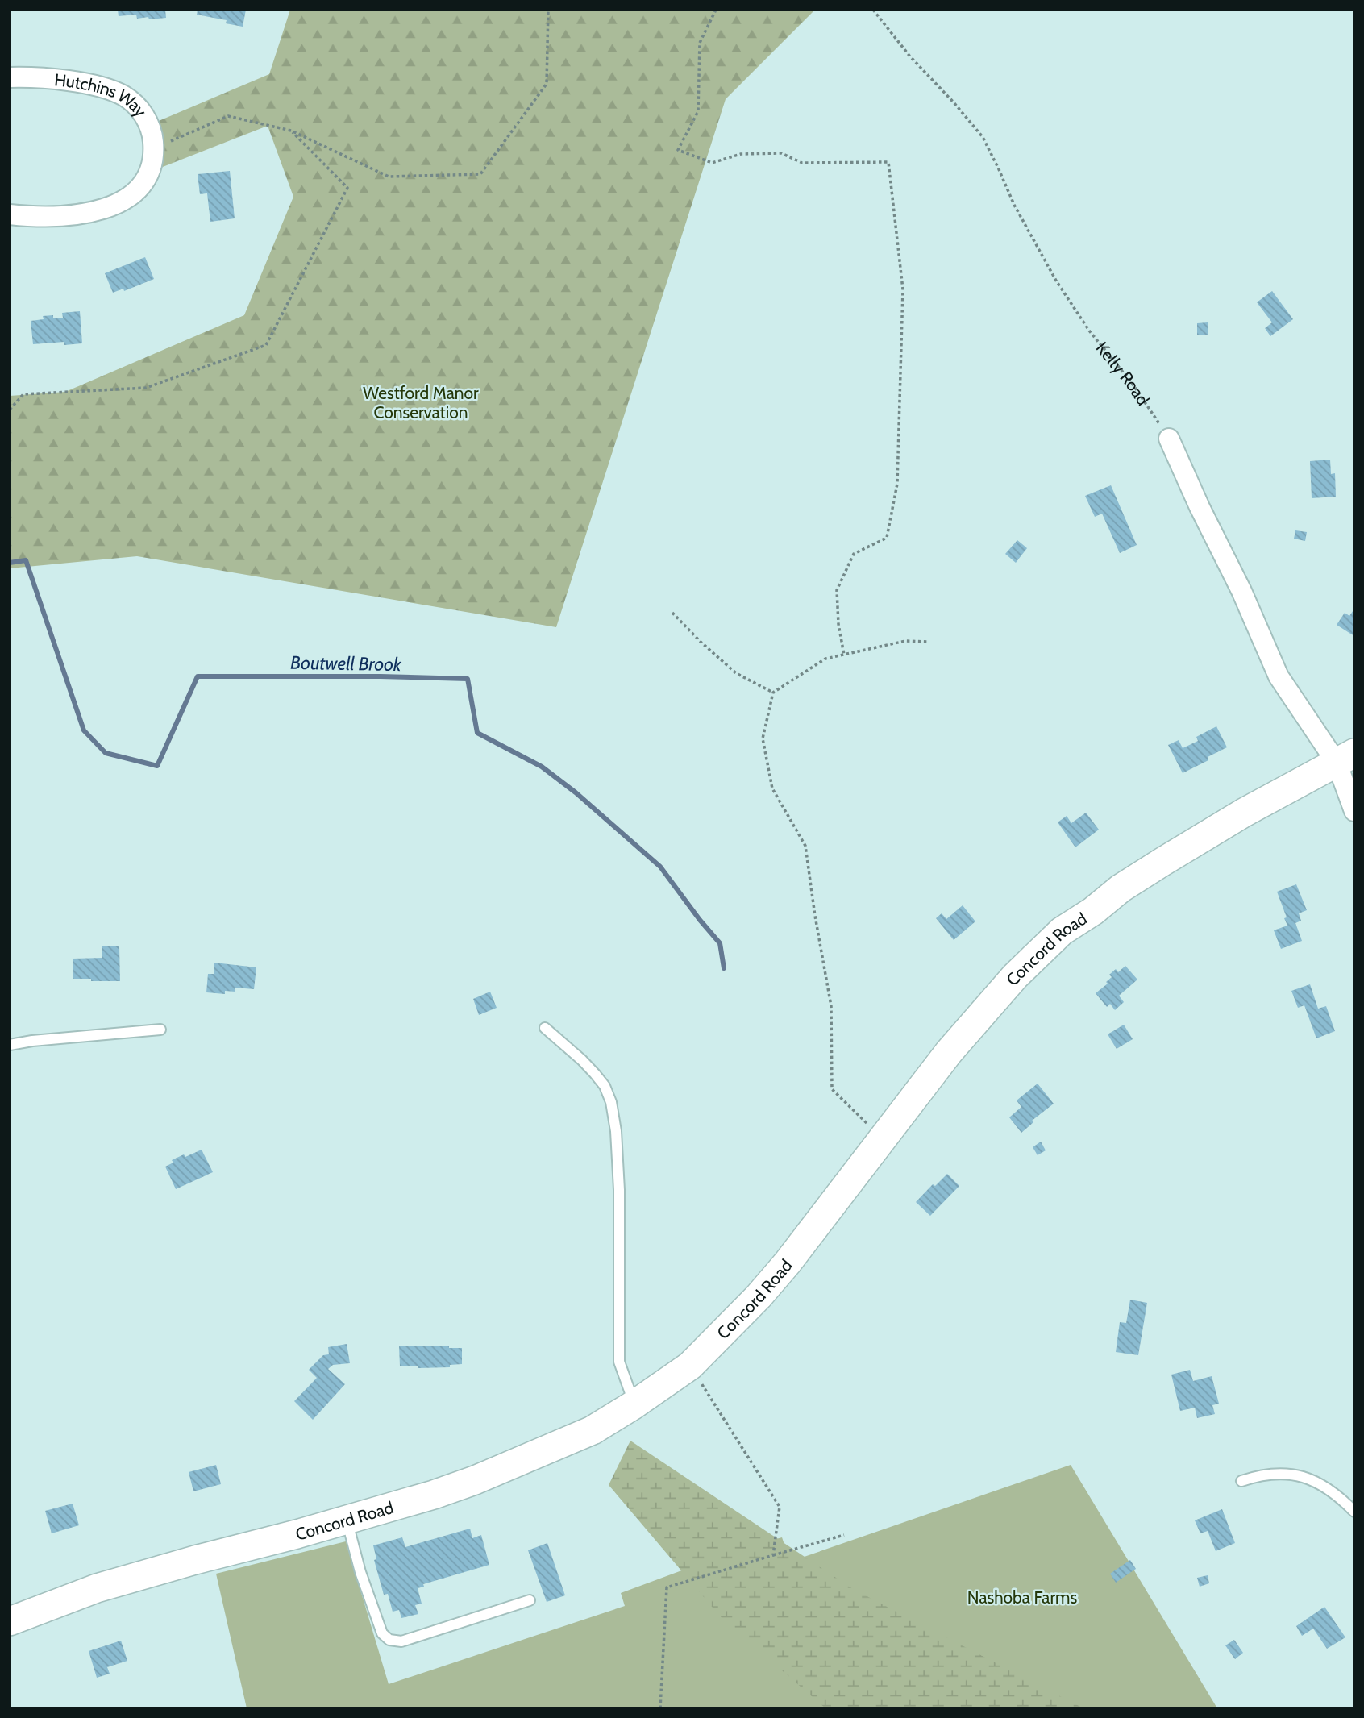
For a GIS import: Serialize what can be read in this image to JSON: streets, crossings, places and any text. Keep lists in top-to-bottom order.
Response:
{
  "streets": {
    "main road": ["Concord Road"],
    "street": ["Hutchins Way"],
    "path": ["Kelly Road"]
  },
  "water": ["Boutwell Brook"],
  "parks": ["Westford Manor Conservation", "Nashoba Farms"]
}
